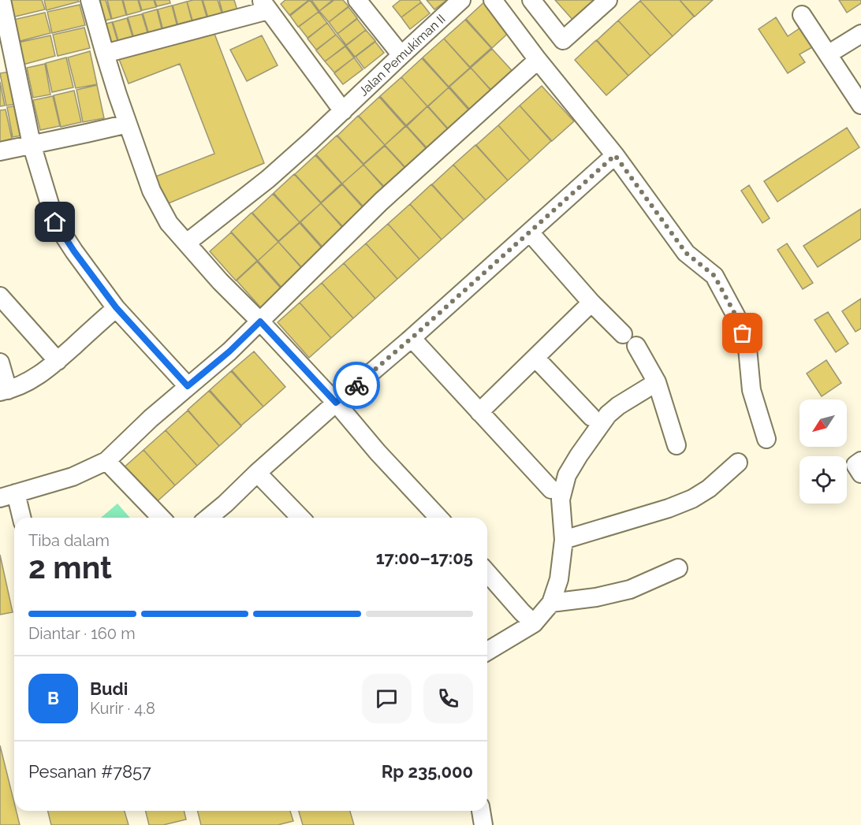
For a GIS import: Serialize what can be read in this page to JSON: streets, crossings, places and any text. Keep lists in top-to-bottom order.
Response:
{
  "streets": {
    "street": ["Jalan Pemukiman II"]
  },
  "north": "bottom left",
  "page": {
    "heading": ["2 mnt", "Tiba dalam", "17:00–17:05"],
    "panel": [
      "Budi",
      "Kurir · 4.8",
      "Pesanan #7857",
      "Rp 235,000"
    ],
    "bar": "Diantar · 160 m",
    "round": "B"
  }
}
